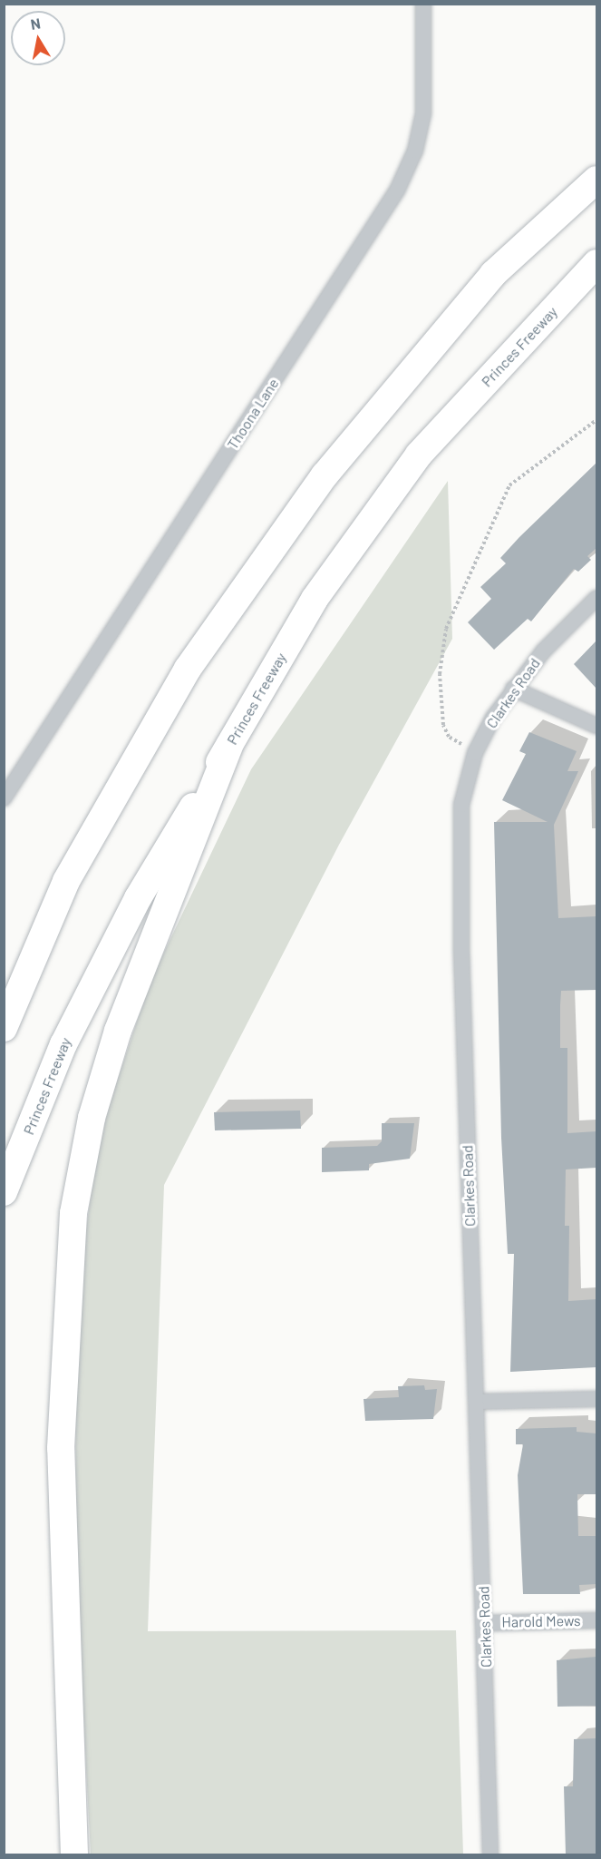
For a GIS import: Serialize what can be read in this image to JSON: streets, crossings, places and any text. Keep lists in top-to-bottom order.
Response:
{
  "streets": {
    "highway": ["Princes Freeway"],
    "street": ["Thoona Lane", "Clarkes Road", "Harold Mews"]
  },
  "crossings": [
    ["Clarkes Road", "Harold Mews"]
  ],
  "north": "top"
}
